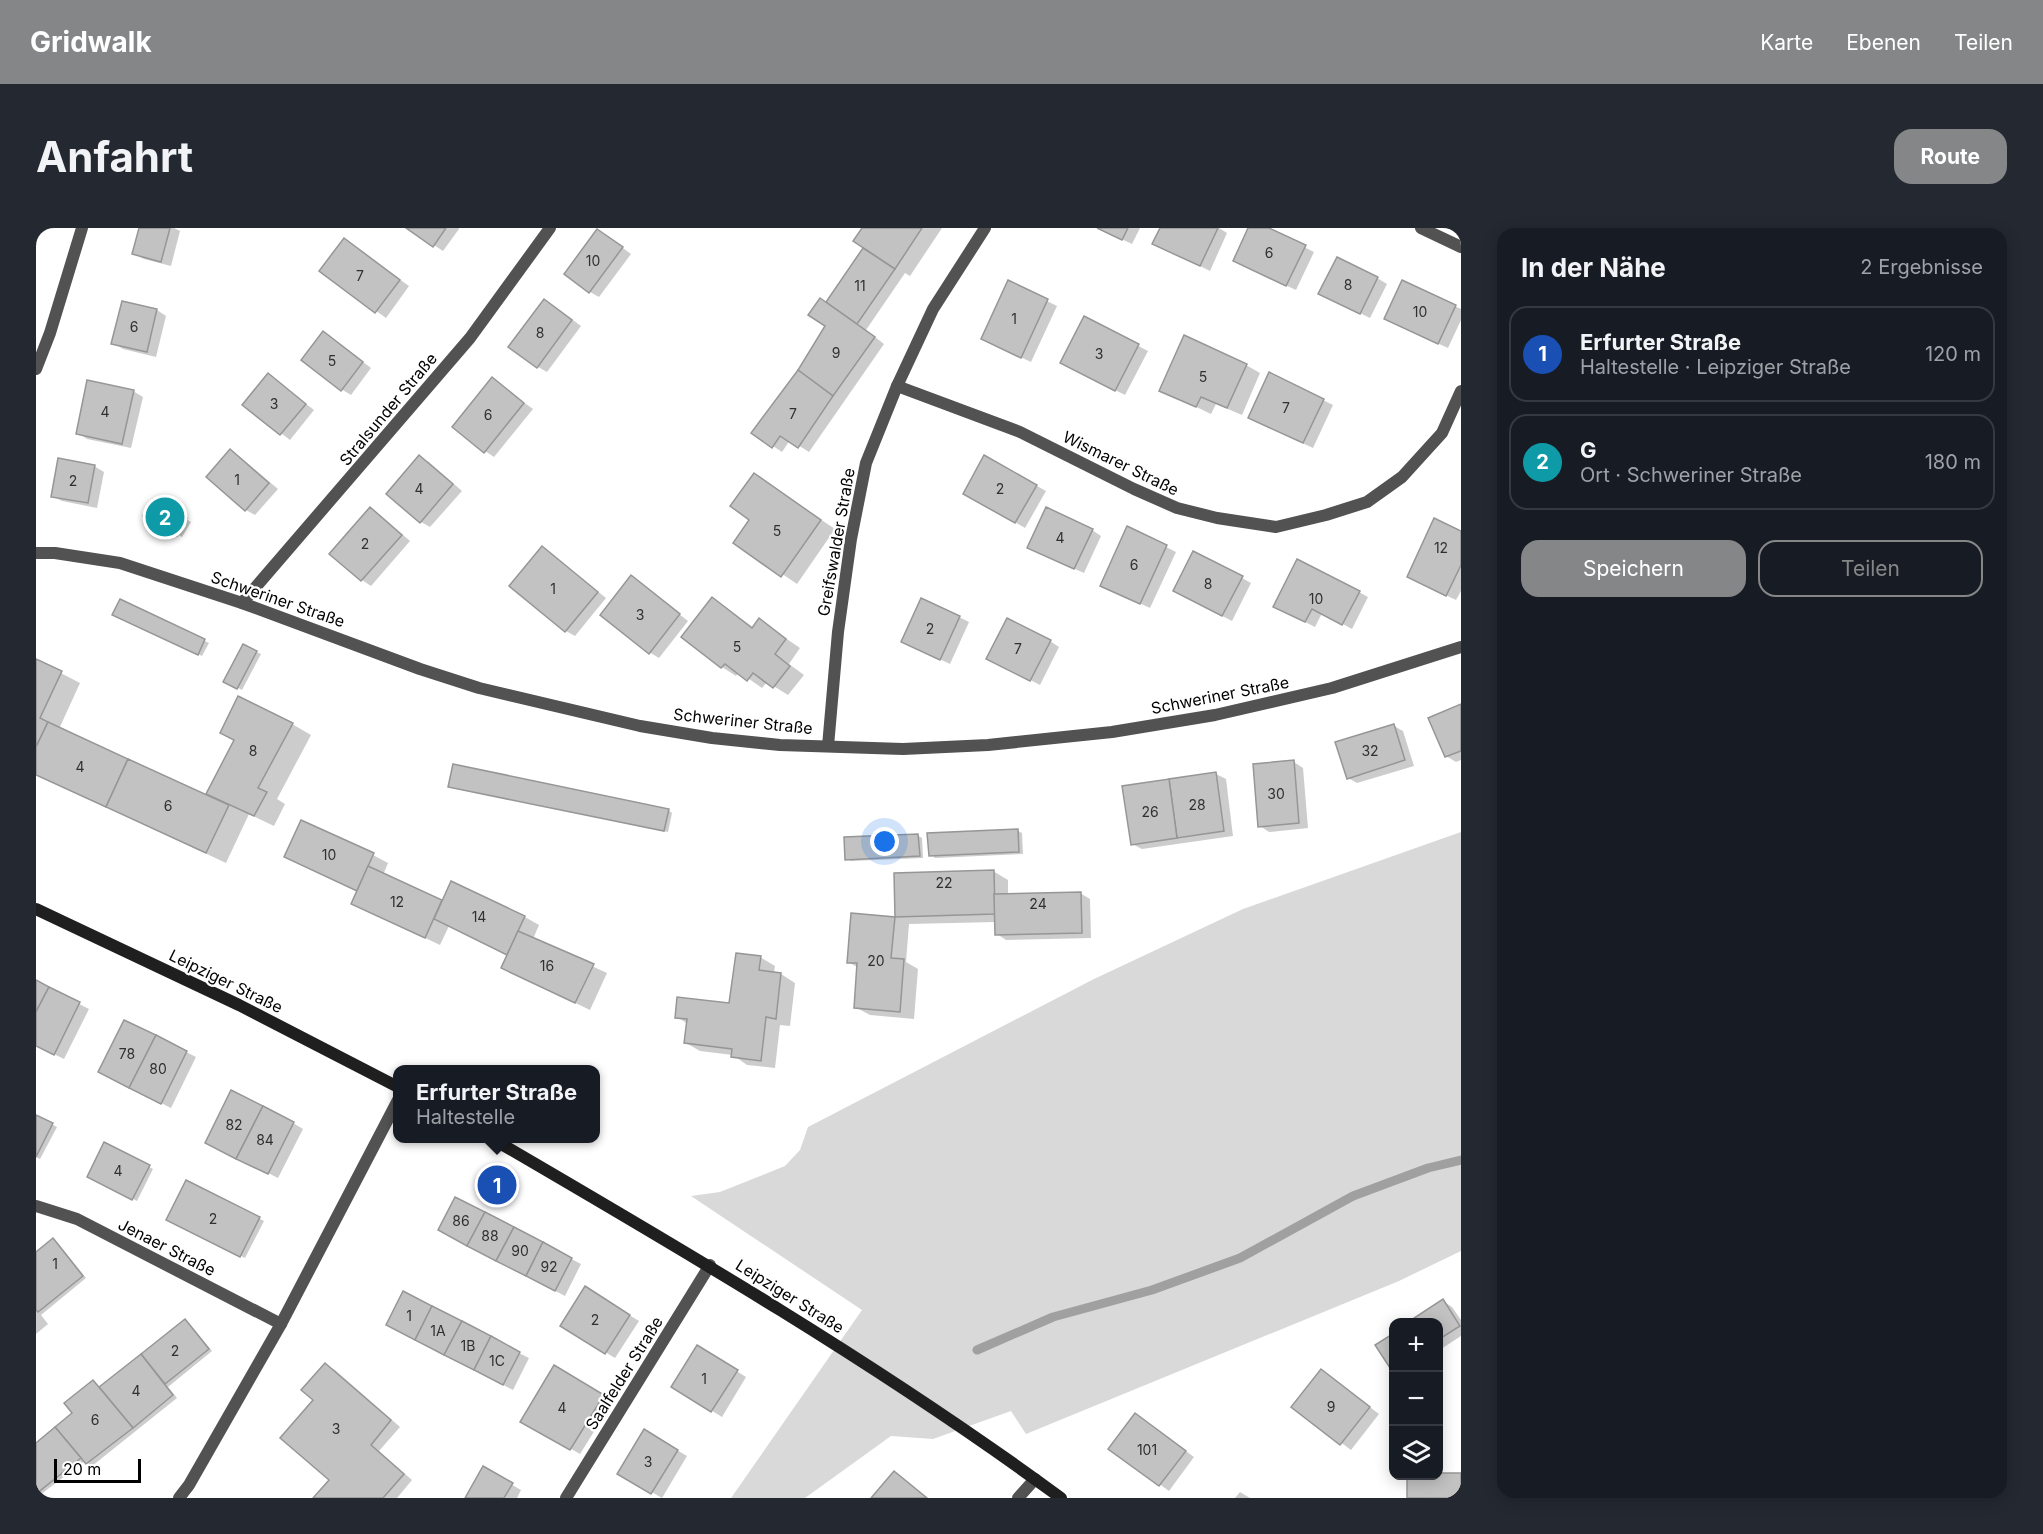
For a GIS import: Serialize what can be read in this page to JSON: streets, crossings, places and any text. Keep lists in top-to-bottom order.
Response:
{
  "streets": {
    "main road": ["Leipziger Straße"],
    "street": [
      "Stralsunder Straße",
      "Wismarer Straße",
      "Greifswalder Straße",
      "Schweriner Straße",
      "Jenaer Straße",
      "Saalfelder Straße"
    ]
  },
  "crossings": [
    ["Stralsunder Straße", "Schweriner Straße"],
    ["Wismarer Straße", "Greifswalder Straße"],
    ["Greifswalder Straße", "Schweriner Straße"],
    ["Leipziger Straße", "Saalfelder Straße"]
  ],
  "house_numbers": [
    "6",
    "10",
    "7",
    "8",
    "11",
    "10",
    "1",
    "6",
    "8",
    "9",
    "3",
    "5",
    "5",
    "3",
    "7",
    "4",
    "7",
    "6",
    "1",
    "2",
    "4",
    "2",
    "5",
    "4",
    "2",
    "12",
    "6",
    "8",
    "1",
    "10",
    "3",
    "2",
    "5",
    "7",
    "8",
    "32",
    "4",
    "30",
    "28",
    "6",
    "26",
    "10",
    "22",
    "12",
    "24",
    "14",
    "20",
    "16",
    "78",
    "80",
    "82",
    "84",
    "4",
    "2",
    "86",
    "88",
    "90",
    "1",
    "92",
    "1",
    "2",
    "1A",
    "1B",
    "2",
    "1C",
    "1",
    "4",
    "9",
    "4",
    "6",
    "3",
    "101",
    "3"
  ],
  "scale_bar": "20 m",
  "page": {
    "header": "Gridwalk",
    "nav": ["Karte", "Ebenen", "Teilen"],
    "buttons": [
      "Route",
      ["Speichern", "Teilen"]
    ],
    "title": "Anfahrt",
    "heading": ["In der Nähe", "2 Ergebnisse"],
    "list": [
      {
        "mark": "1",
        "name": "Erfurter Straße",
        "note": "Haltestelle · Leipziger Straße",
        "value": "120 m"
      },
      {
        "mark": "2",
        "name": "G",
        "note": "Ort · Schweriner Straße",
        "value": "180 m"
      }
    ],
    "pins": ["2", "1"],
    "popup": ["Erfurter Straße", "Haltestelle"],
    "map_buttons": ["+", "−"],
    "scale": "20 m"
  }
}
